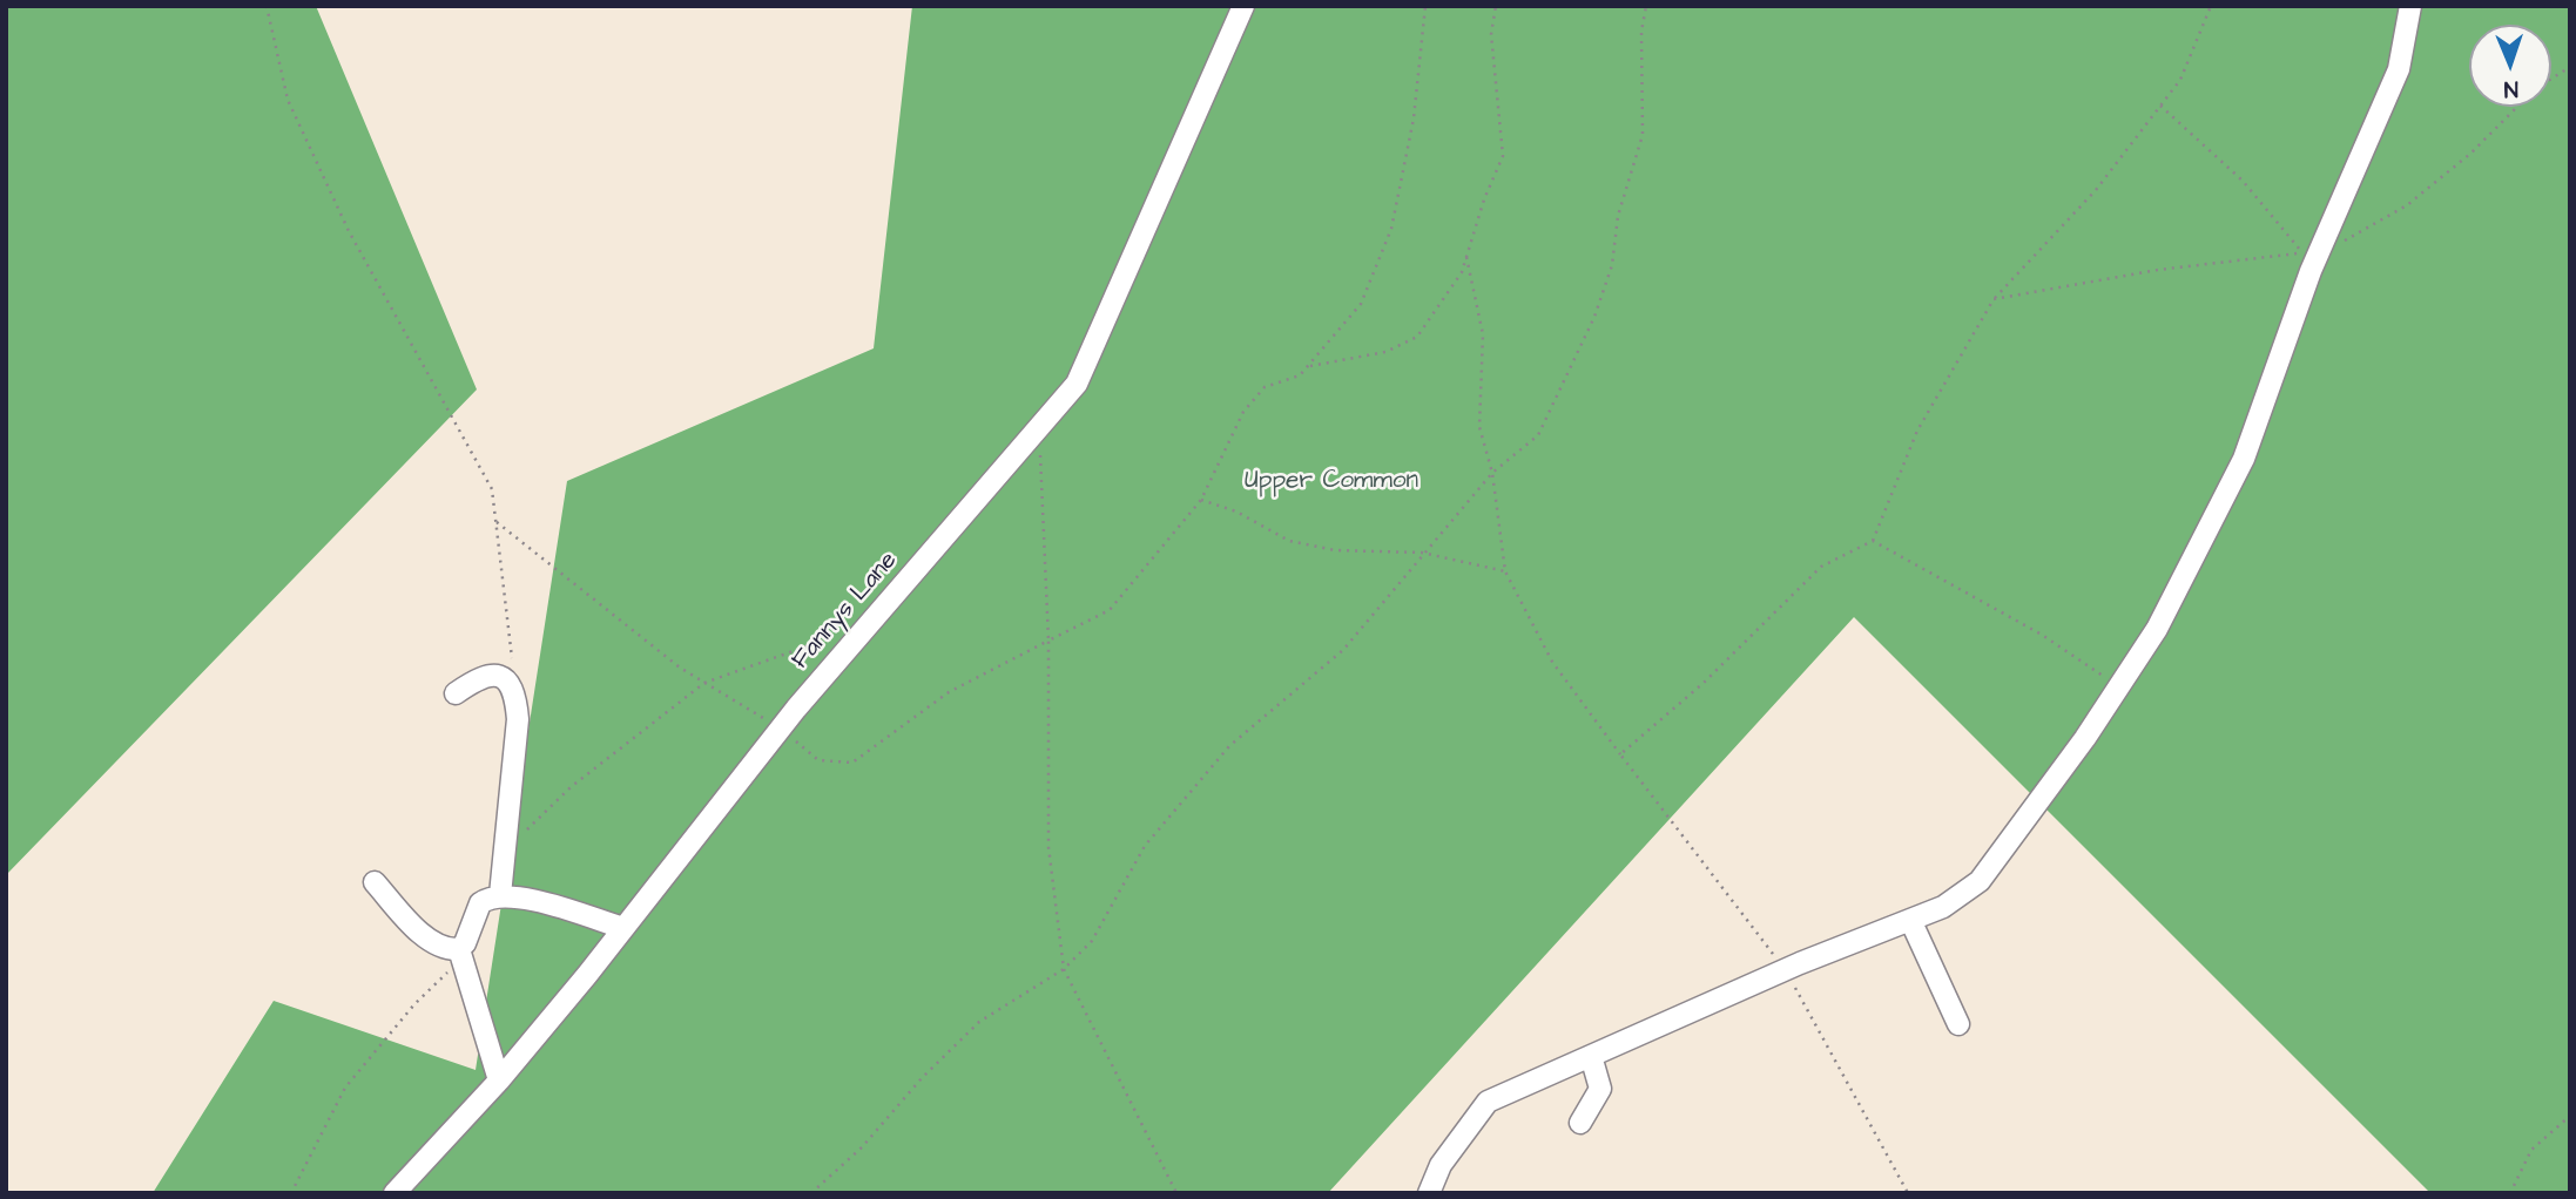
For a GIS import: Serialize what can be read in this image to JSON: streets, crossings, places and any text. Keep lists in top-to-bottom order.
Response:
{
  "streets": {
    "street": ["Fannys Lane"]
  },
  "parks": ["Upper Common"],
  "north": "bottom"
}
